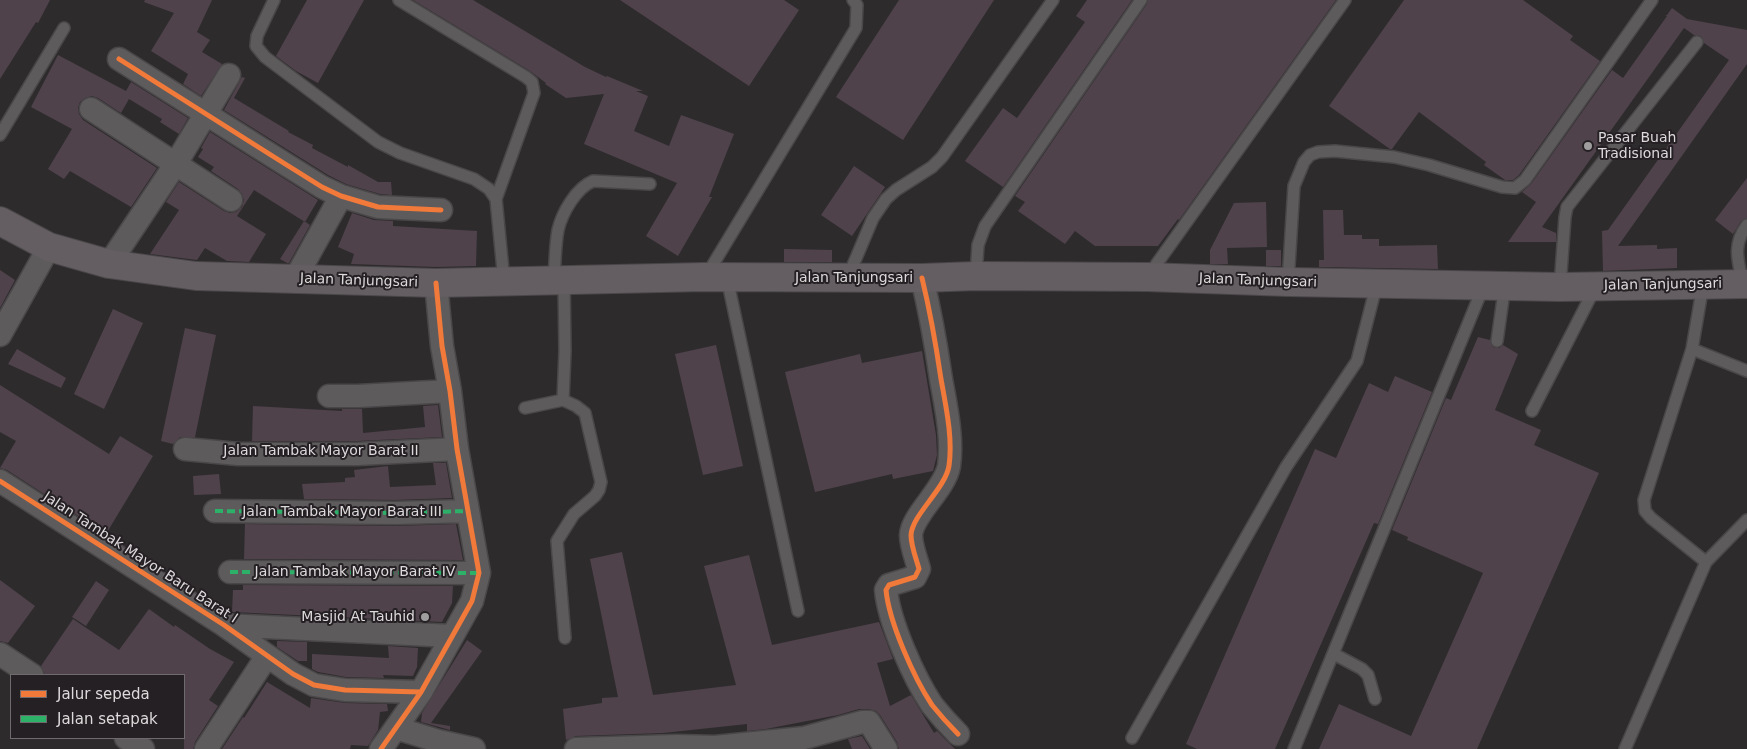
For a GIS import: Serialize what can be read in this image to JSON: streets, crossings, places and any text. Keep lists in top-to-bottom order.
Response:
{
  "streets": {
    "main road": ["Jalan Tanjungsari"],
    "street": [
      "Jalan Tambak Mayor Barat II",
      "Jalan Tambak Mayor Barat III",
      "Jalan Tambak Mayor Baru Barat I",
      "Jalan Tambak Mayor Barat IV"
    ]
  },
  "places": ["Pasar Buah Tradisional", "Masjid At Tauhid"],
  "legend": ["Jalur sepeda", "Jalan setapak"]
}
